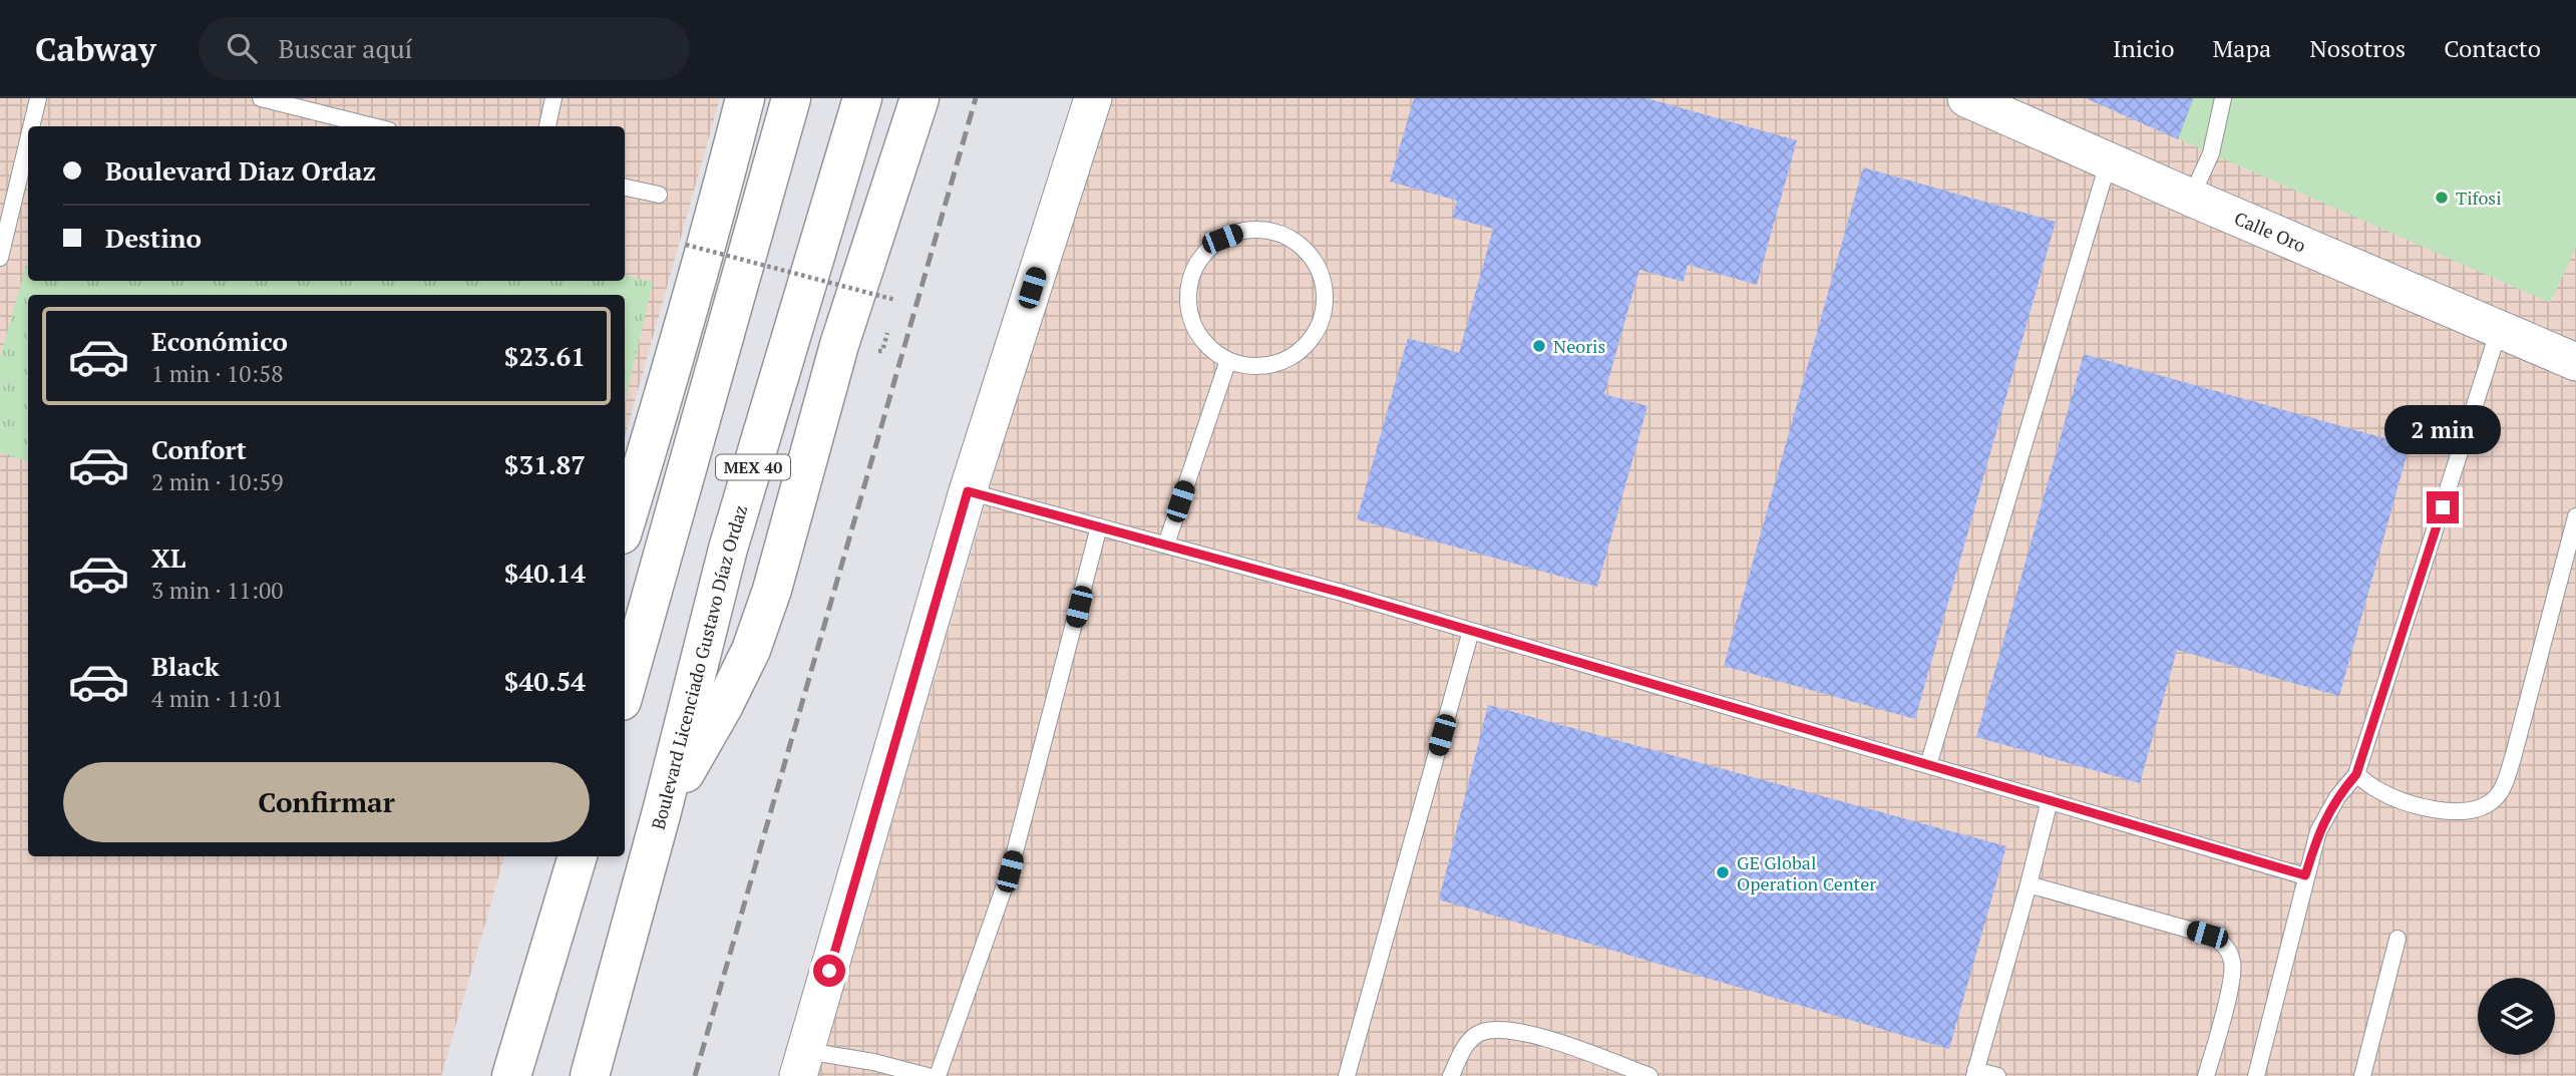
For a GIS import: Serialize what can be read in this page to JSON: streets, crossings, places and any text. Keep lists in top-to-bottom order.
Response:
{
  "streets": {
    "main road": ["MEX 40", "Boulevard Licenciado Gustavo Díaz Ordaz"],
    "street": ["Calle Oro"]
  },
  "places": ["Tifosi", "Neoris", "GE Global Operation Center"],
  "page": {
    "header": "Cabway",
    "search": "Buscar aquí",
    "nav": [
      "Inicio",
      "Mapa",
      "Nosotros",
      "Contacto"
    ],
    "banner": ["Boulevard Diaz Ordaz", "Destino"],
    "list": [
      {
        "name": "Económico",
        "note": "1 min · 10:58",
        "value": "$23.61"
      },
      {
        "name": "Confort",
        "note": "2 min · 10:59",
        "value": "$31.87"
      },
      {
        "name": "XL",
        "note": "3 min · 11:00",
        "value": "$40.14"
      },
      {
        "name": "Black",
        "note": "4 min · 11:01",
        "value": "$40.54"
      }
    ],
    "bubble": "2 min",
    "buttons": "Confirmar"
  }
}
